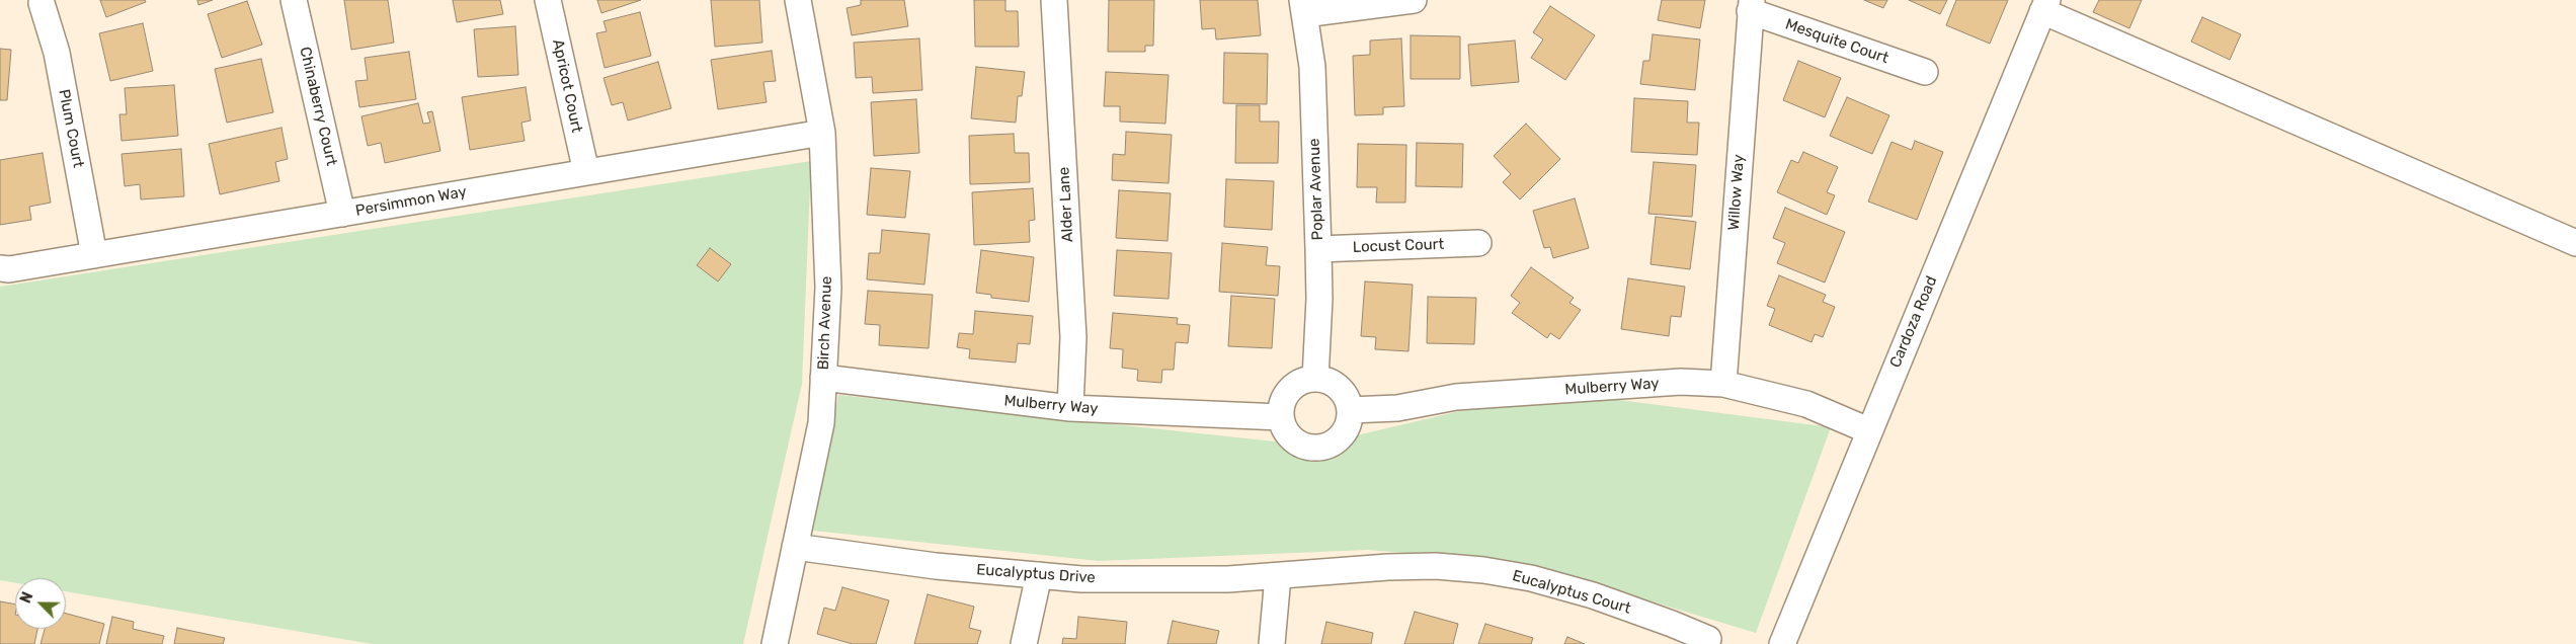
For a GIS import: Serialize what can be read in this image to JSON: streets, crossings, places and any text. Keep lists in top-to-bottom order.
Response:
{
  "streets": {
    "street": [
      "Mesquite Court",
      "Apricot Court",
      "Chinaberry Court",
      "Plum Court",
      "Poplar Avenue",
      "Willow Way",
      "Persimmon Way",
      "Alder Lane",
      "Locust Court",
      "Cardoza Road",
      "Birch Avenue",
      "Mulberry Way",
      "Eucalyptus Drive",
      "Eucalyptus Court"
    ]
  },
  "crossings": [
    ["Mesquite Court", "Willow Way"],
    ["Apricot Court", "Persimmon Way"],
    ["Chinaberry Court", "Persimmon Way"],
    ["Plum Court", "Persimmon Way"],
    ["Poplar Avenue", "Locust Court"],
    ["Poplar Avenue", "Mulberry Way"],
    ["Willow Way", "Mulberry Way"],
    ["Persimmon Way", "Birch Avenue"],
    ["Alder Lane", "Mulberry Way"],
    ["Cardoza Road", "Mulberry Way"],
    ["Birch Avenue", "Mulberry Way"],
    ["Birch Avenue", "Eucalyptus Drive"],
    ["Eucalyptus Drive", "Eucalyptus Court"]
  ],
  "north": "top left"
}
